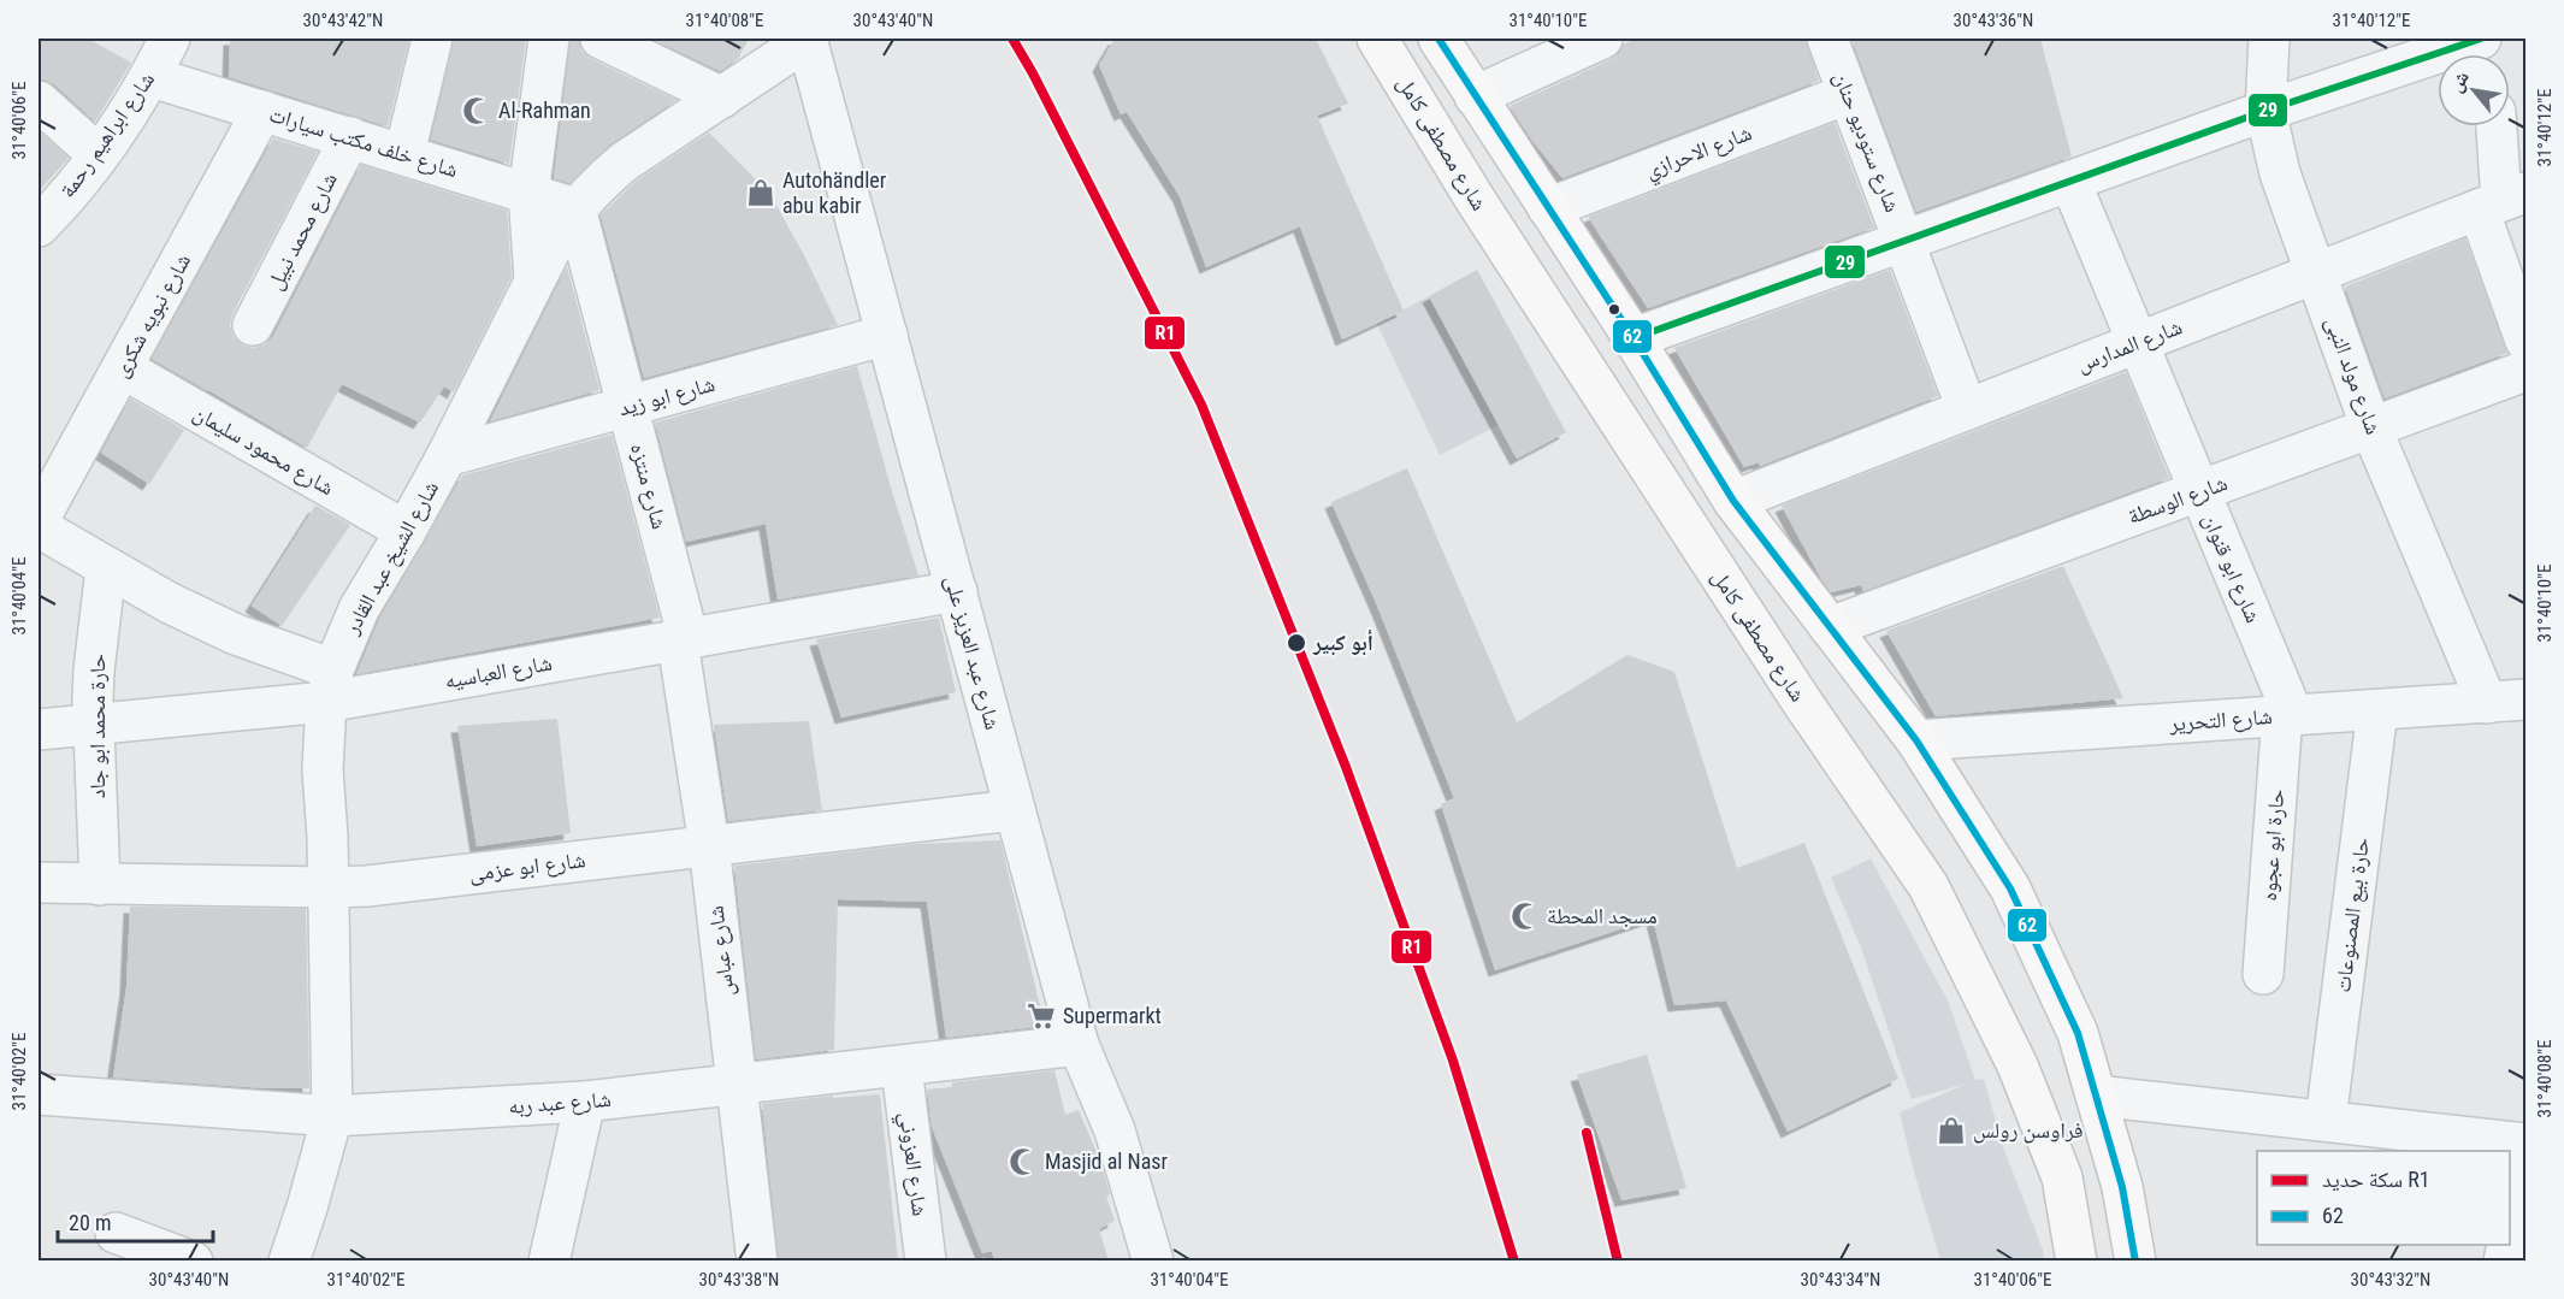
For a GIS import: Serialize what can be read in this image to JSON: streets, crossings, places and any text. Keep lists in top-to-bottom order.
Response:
{
  "streets": {
    "main road": ["شارع مصطفى كامل"],
    "street": [
      "شارع ابراهيم رحمة",
      "شارع خلف مكتب سيارات",
      "شارع ستوديو حنان",
      "شارع الاحرازي",
      "شارع محمد نبيل",
      "شارع نبويه شكرى",
      "شارع المدارس",
      "شارع مولد النبى",
      "شارع ابو زيد",
      "شارع محمود سليمان",
      "شارع منتزه",
      "شارع الوسطة",
      "شارع الشيخ عبد القادر",
      "شارع ابو قنوان",
      "شارع عبد العزيز على",
      "شارع العباسيه",
      "شارع التحرير",
      "حارة محمد ابو جاد",
      "حارة ابو عجوه",
      "شارع ابو عزمى",
      "حارة بيع المصنوعات",
      "شارع عباس",
      "شارع عبد ربه",
      "شارع العزوني"
    ]
  },
  "crossings": [
    ["شارع ابراهيم رحمة", "شارع خلف مكتب سيارات"],
    ["شارع خلف مكتب سيارات", "شارع محمد نبيل"],
    ["شارع خلف مكتب سيارات", "شارع نبويه شكرى"],
    ["شارع خلف مكتب سيارات", "شارع منتزه"],
    ["شارع خلف مكتب سيارات", "شارع الشيخ عبد القادر"],
    ["شارع ستوديو حنان", "شارع الاحرازي"],
    ["شارع ستوديو حنان", "شارع المدارس"],
    ["شارع نبويه شكرى", "شارع محمود سليمان"],
    ["شارع المدارس", "شارع مولد النبى"],
    ["شارع المدارس", "شارع ابو قنوان"],
    ["شارع مولد النبى", "شارع الوسطة"],
    ["شارع مولد النبى", "شارع التحرير"],
    ["شارع ابو زيد", "شارع منتزه"],
    ["شارع ابو زيد", "شارع الشيخ عبد القادر"],
    ["شارع ابو زيد", "شارع عبد العزيز على"],
    ["شارع محمود سليمان", "شارع الشيخ عبد القادر"],
    ["شارع منتزه", "شارع الشيخ عبد القادر"],
    ["شارع منتزه", "شارع العباسيه"],
    ["شارع منتزه", "شارع عباس"],
    ["شارع الوسطة", "شارع ابو قنوان"],
    ["شارع الشيخ عبد القادر", "شارع عبد العزيز على"],
    ["شارع الشيخ عبد القادر", "شارع العباسيه"],
    ["شارع الشيخ عبد القادر", "شارع ابو عزمى"],
    ["شارع الشيخ عبد القادر", "شارع عبد ربه"],
    ["شارع ابو قنوان", "شارع التحرير"],
    ["شارع ابو قنوان", "حارة ابو عجوه"],
    ["شارع عبد العزيز على", "شارع العباسيه"],
    ["شارع عبد العزيز على", "شارع ابو عزمى"],
    ["شارع عبد العزيز على", "شارع عبد ربه"],
    ["شارع العباسيه", "حارة محمد ابو جاد"],
    ["شارع العباسيه", "شارع عباس"],
    ["شارع التحرير", "حارة ابو عجوه"],
    ["شارع التحرير", "حارة بيع المصنوعات"],
    ["حارة محمد ابو جاد", "شارع ابو عزمى"],
    ["شارع ابو عزمى", "شارع عباس"],
    ["شارع عباس", "شارع عبد ربه"],
    ["شارع عبد ربه", "شارع العزوني"]
  ],
  "places": {
    "mosque": ["Al-Rahman", "مسجد المحطة", "Masjid al Nasr"],
    "shop": ["Autohändler abu kabir", "فراوسن رولس"],
    "other": ["أبو كبير"],
    "supermarket": ["Supermarkt"]
  },
  "lines": ["rail line R1", "transit line 62", "transit line 29"],
  "legend": ["سكة حديد R1", "62"],
  "scale_bar": "20 m",
  "north": "top left",
  "coordinates": [
    "30°43'42\"N",
    "31°40'08\"E",
    "30°43'40\"N",
    "31°40'10\"E",
    "30°43'36\"N",
    "31°40'12\"E",
    "31°40'06\"E",
    "31°40'04\"E",
    "31°40'02\"E",
    "30°43'38\"N",
    "30°43'34\"N",
    "30°43'32\"N"
  ]
}
